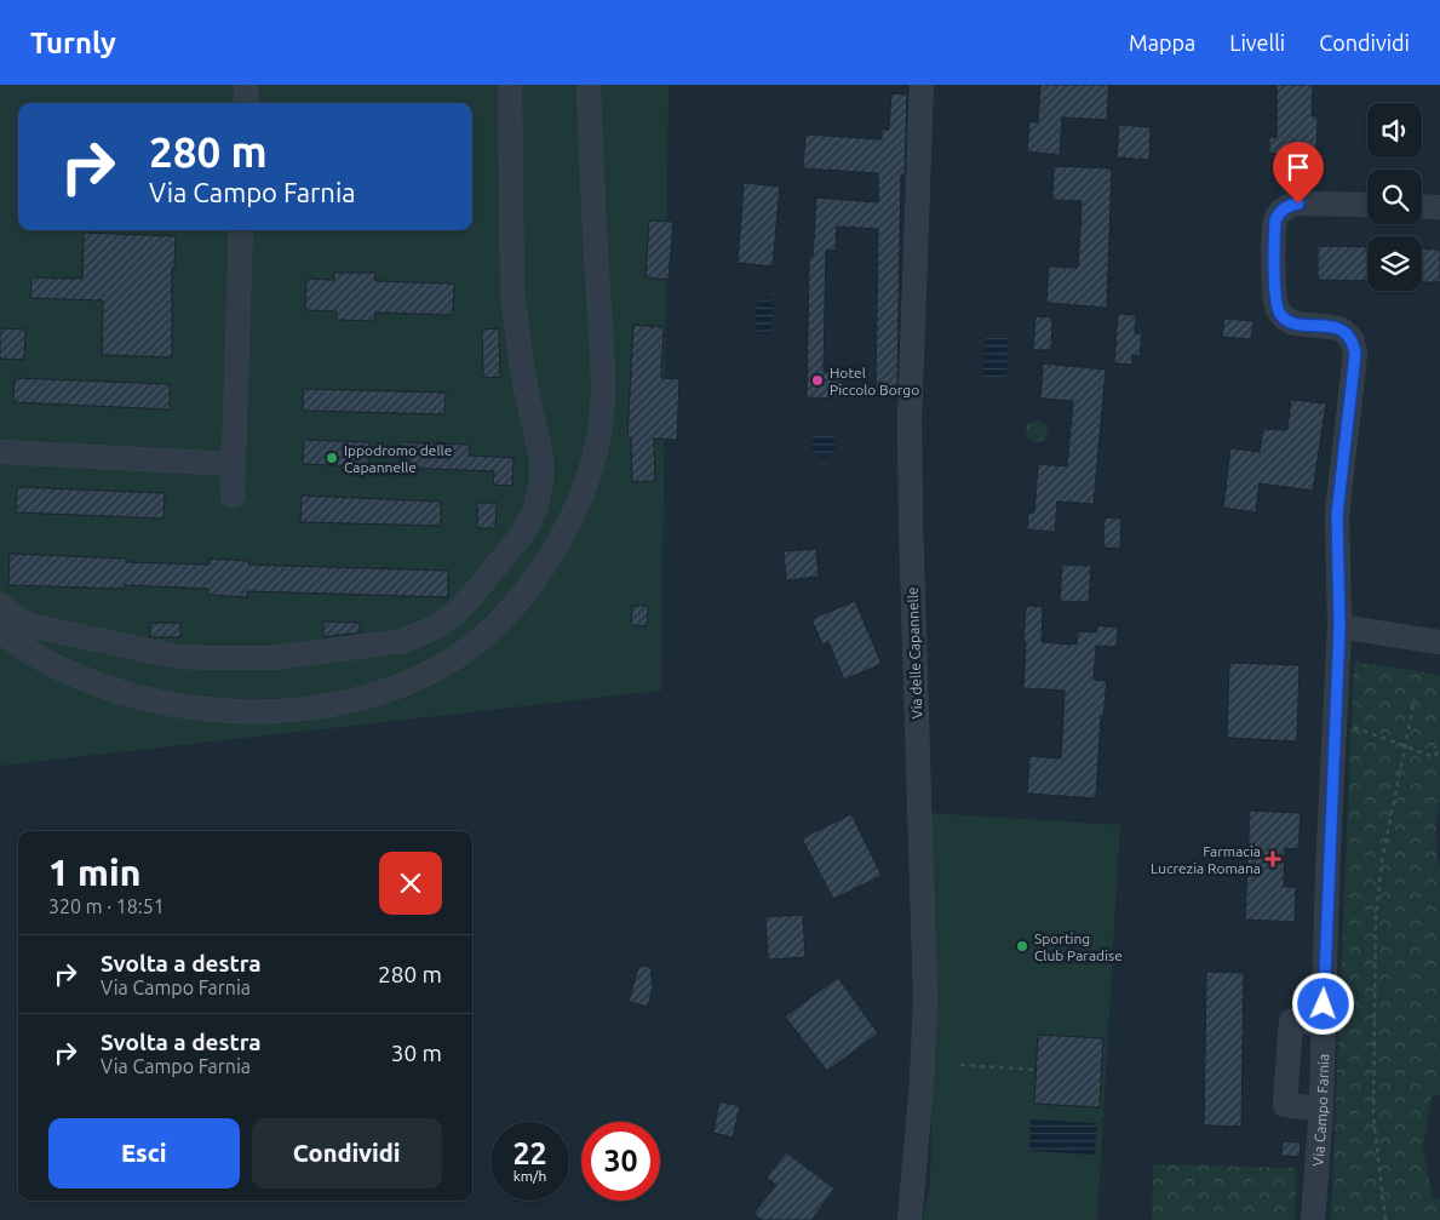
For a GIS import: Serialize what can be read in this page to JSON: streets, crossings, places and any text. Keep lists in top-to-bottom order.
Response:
{
  "streets": {
    "street": ["Via delle Capannelle", "Via Campo Farnia"]
  },
  "places": {
    "other": ["Hotel Piccolo Borgo", "Ippodromo delle Capannelle", "Sporting Club Paradise"],
    "health": ["Farmacia Lucrezia Romana"]
  },
  "page": {
    "header": "Turnly",
    "nav": ["Mappa", "Livelli", "Condividi"],
    "turn": ["280 m", "Via Campo Farnia"],
    "heading": ["1 min", "320 m · 18:51"],
    "list": [
      {
        "name": "Svolta a destra",
        "note": "Via Campo Farnia",
        "value": "280 m"
      },
      {
        "name": "Svolta a destra",
        "note": "Via Campo Farnia",
        "value": "30 m"
      }
    ],
    "buttons": ["Esci", "Condividi"],
    "speed": "22 km/h",
    "limit": "30"
  }
}
